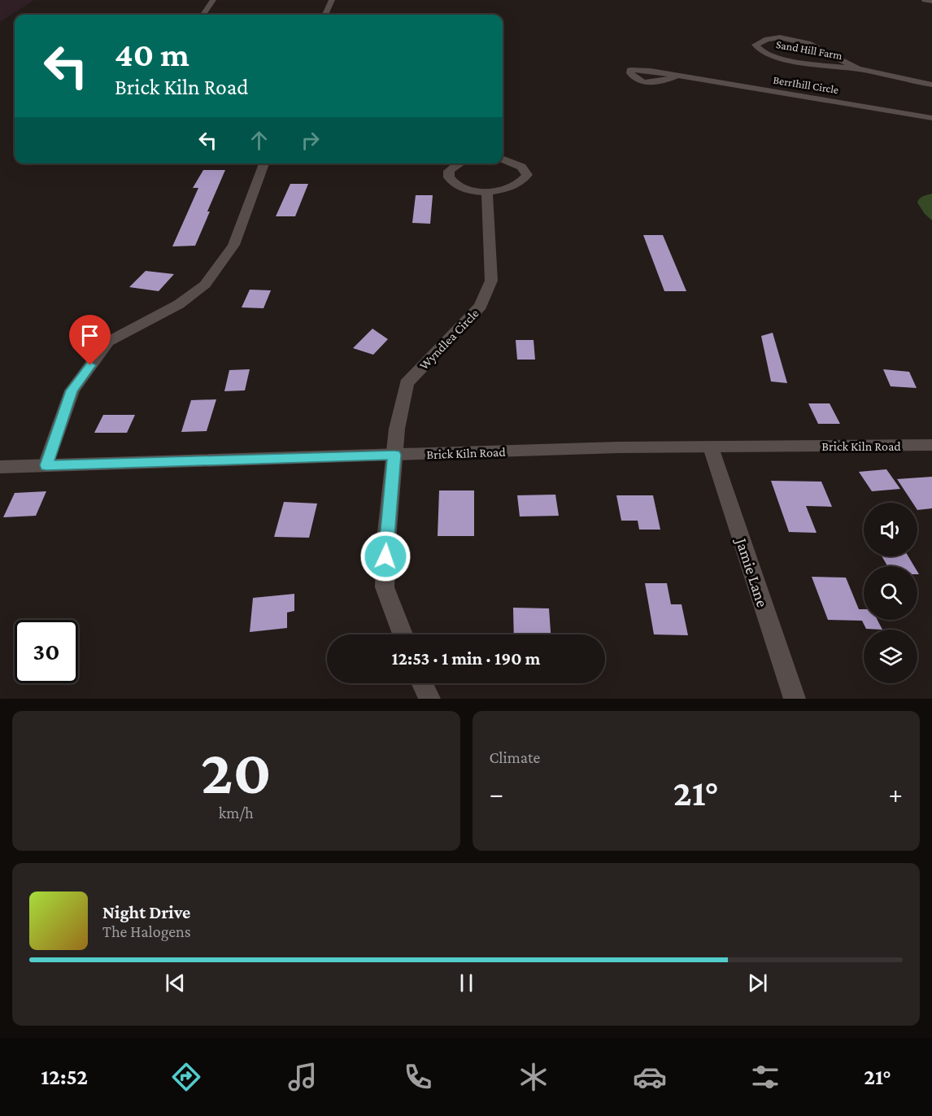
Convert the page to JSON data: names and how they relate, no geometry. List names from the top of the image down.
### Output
{
  "streets": {
    "street": [
      "Sand Hill Farm",
      "BerrIhill Circle",
      "Wyndlea Circle",
      "Brick Kiln Road",
      "Jamie Lane"
    ]
  },
  "crossings": [
    ["Wyndlea Circle", "Brick Kiln Road"],
    ["Brick Kiln Road", "Jamie Lane"]
  ],
  "page": {
    "turn": ["40 m", "Brick Kiln Road"],
    "limit": "30",
    "trip": "12:53 · 1 min · 190 m",
    "tile": [
      ["20", "km/h"],
      "Climate"
    ],
    "heat": ["−", "21°", "+"],
    "song": ["Night Drive", "The Halogens"],
    "tabs": ["12:52", "21°"]
  }
}
